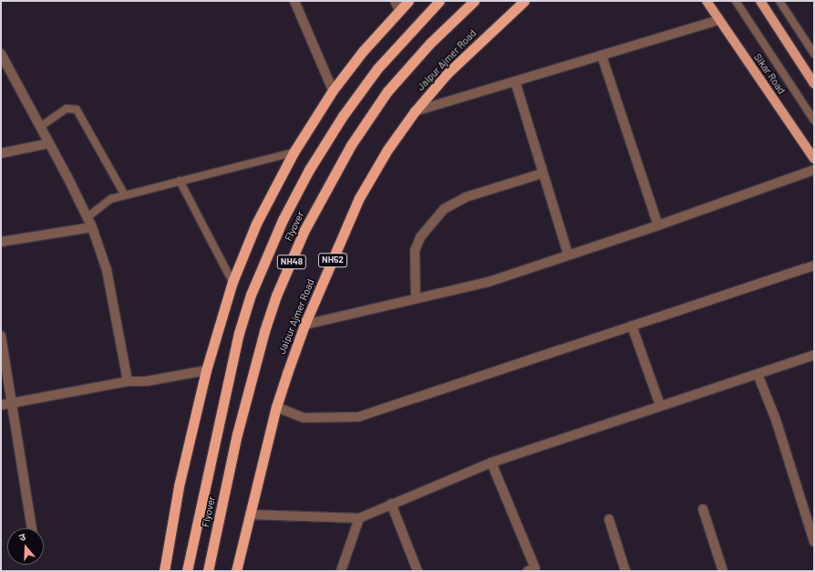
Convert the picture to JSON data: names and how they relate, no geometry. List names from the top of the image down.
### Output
{
  "streets": {
    "highway": [
      "Jaipur Ajmer Road",
      "Flyover",
      "NH52",
      "NH48"
    ],
    "main road": ["Sikar Road"]
  },
  "north": "top"
}
